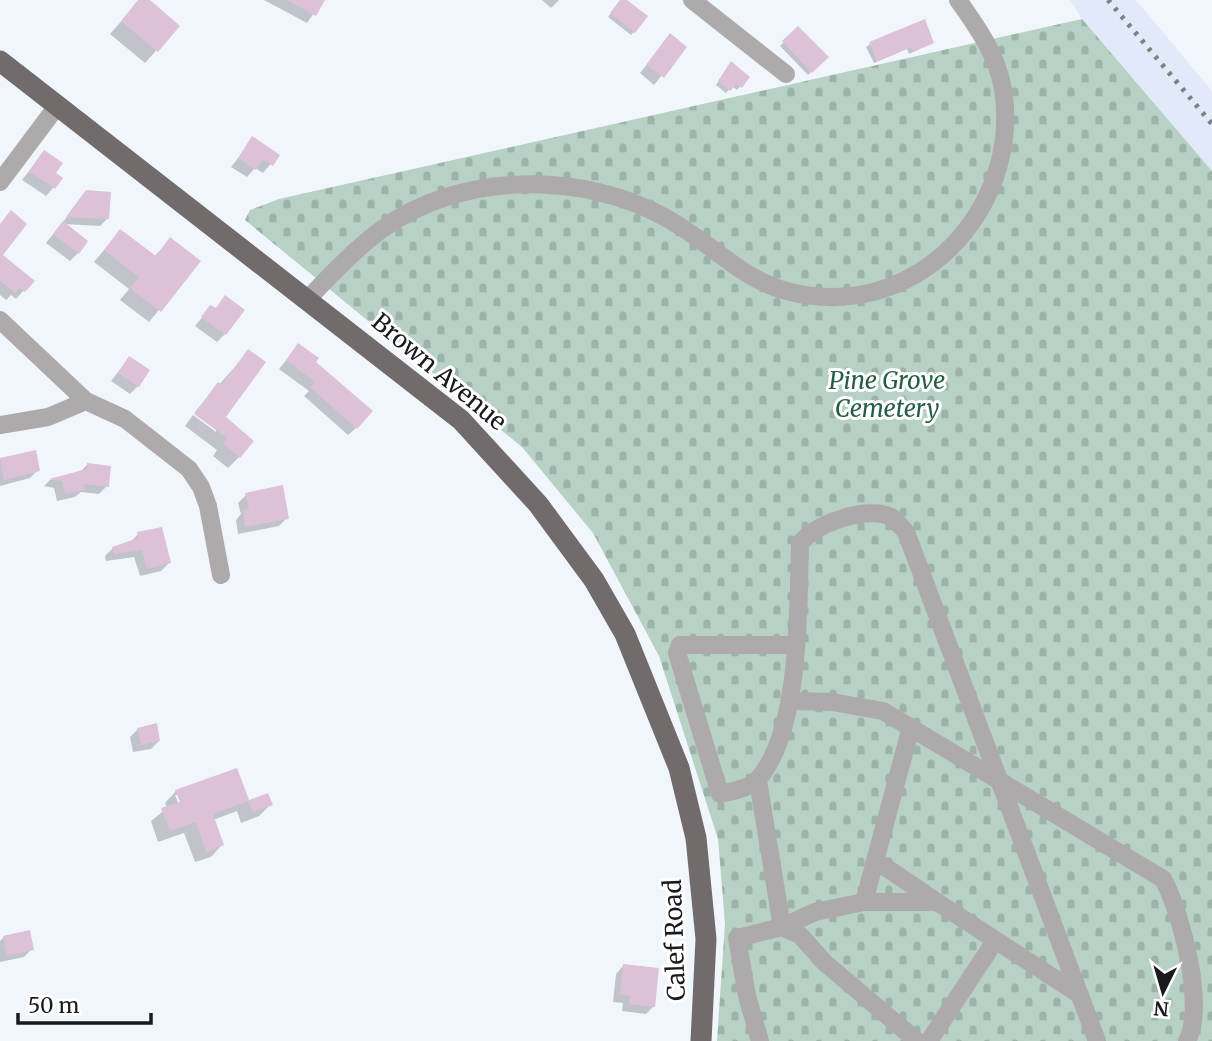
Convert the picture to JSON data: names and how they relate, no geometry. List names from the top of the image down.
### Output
{
  "streets": {
    "main road": ["Brown Avenue", "Calef Road"]
  },
  "crossings": [
    ["Brown Avenue", "Calef Road"]
  ],
  "parks": ["Pine Grove Cemetery"],
  "scale_bar": "50 m",
  "north": "bottom"
}
